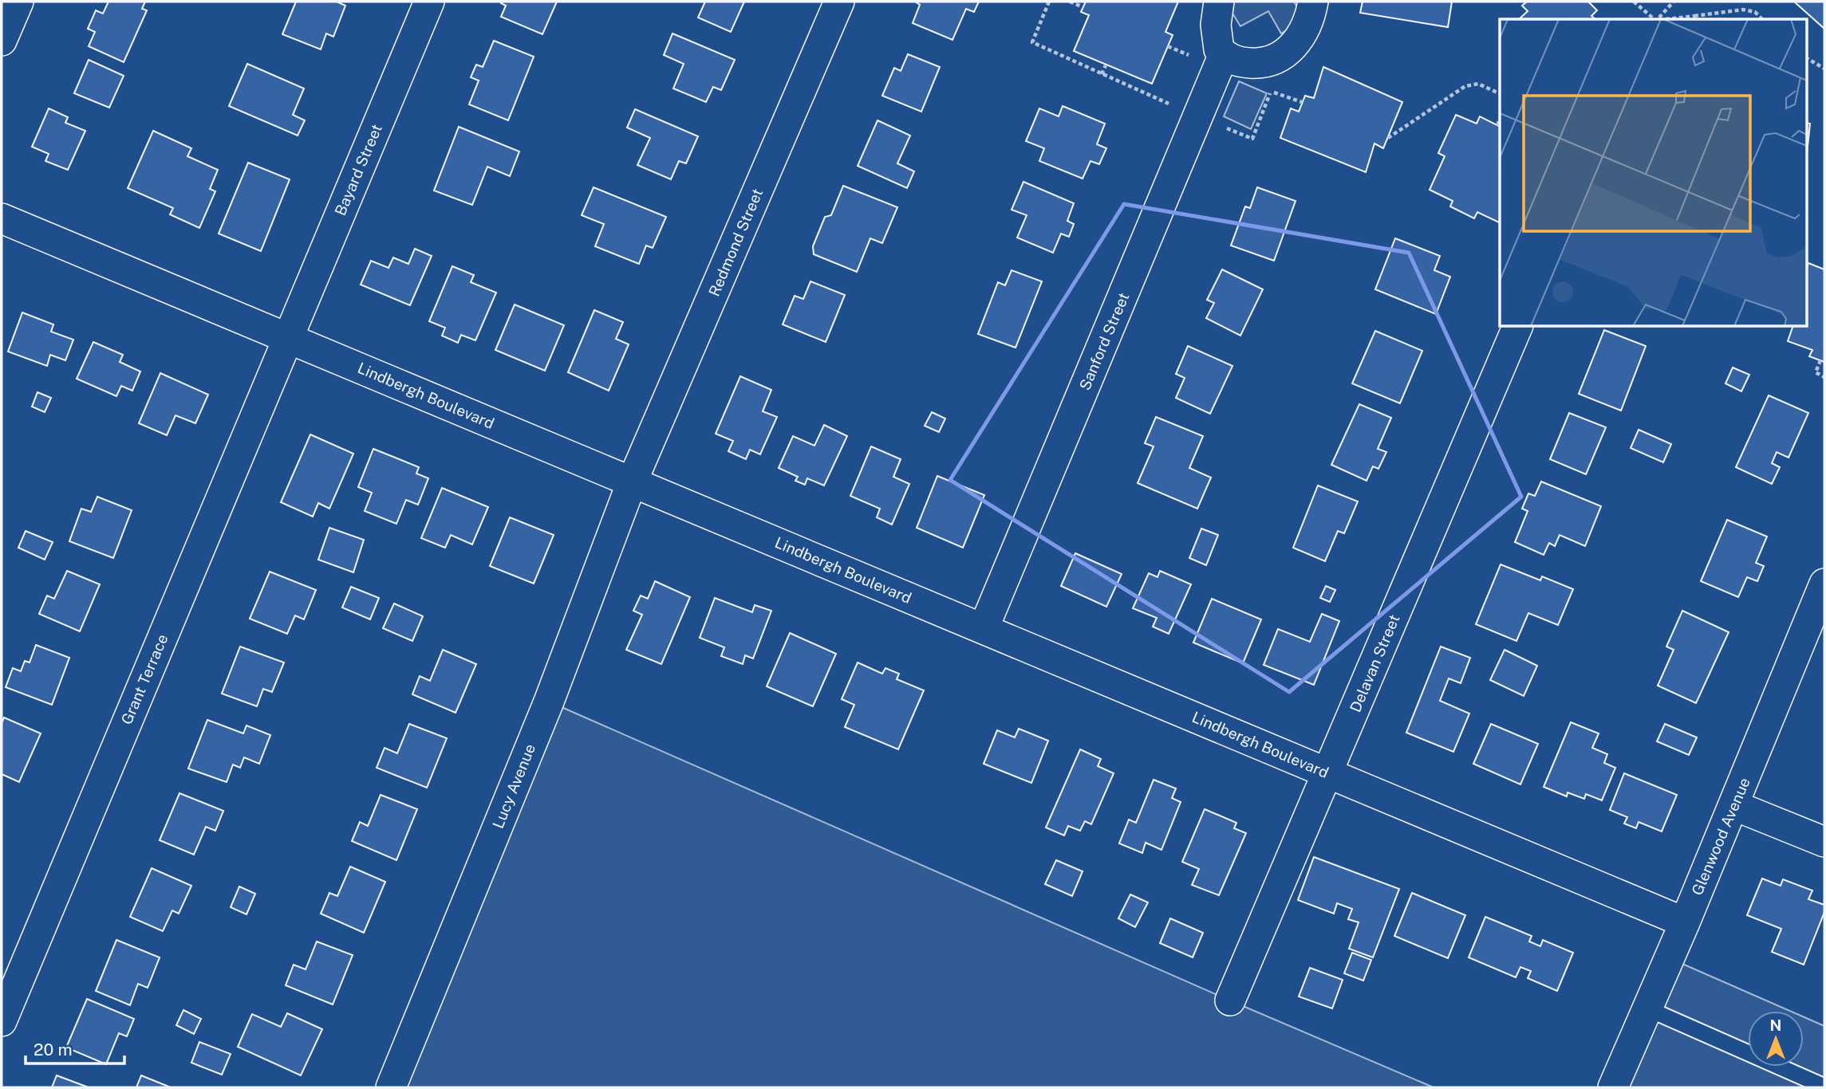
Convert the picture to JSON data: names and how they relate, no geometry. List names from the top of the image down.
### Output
{
  "streets": {
    "street": [
      "Bayard Street",
      "Redmond Street",
      "Sanford Street",
      "Lindbergh Boulevard",
      "Delavan Street",
      "Grant Terrace",
      "Lucy Avenue",
      "Glenwood Avenue"
    ]
  },
  "crossings": [
    ["Bayard Street", "Lindbergh Boulevard"],
    ["Bayard Street", "Grant Terrace"],
    ["Redmond Street", "Lindbergh Boulevard"],
    ["Redmond Street", "Lucy Avenue"],
    ["Sanford Street", "Lindbergh Boulevard"],
    ["Lindbergh Boulevard", "Delavan Street"],
    ["Lindbergh Boulevard", "Grant Terrace"],
    ["Lindbergh Boulevard", "Lucy Avenue"],
    ["Lindbergh Boulevard", "Glenwood Avenue"]
  ],
  "scale_bar": "20 m",
  "north": "top"
}
